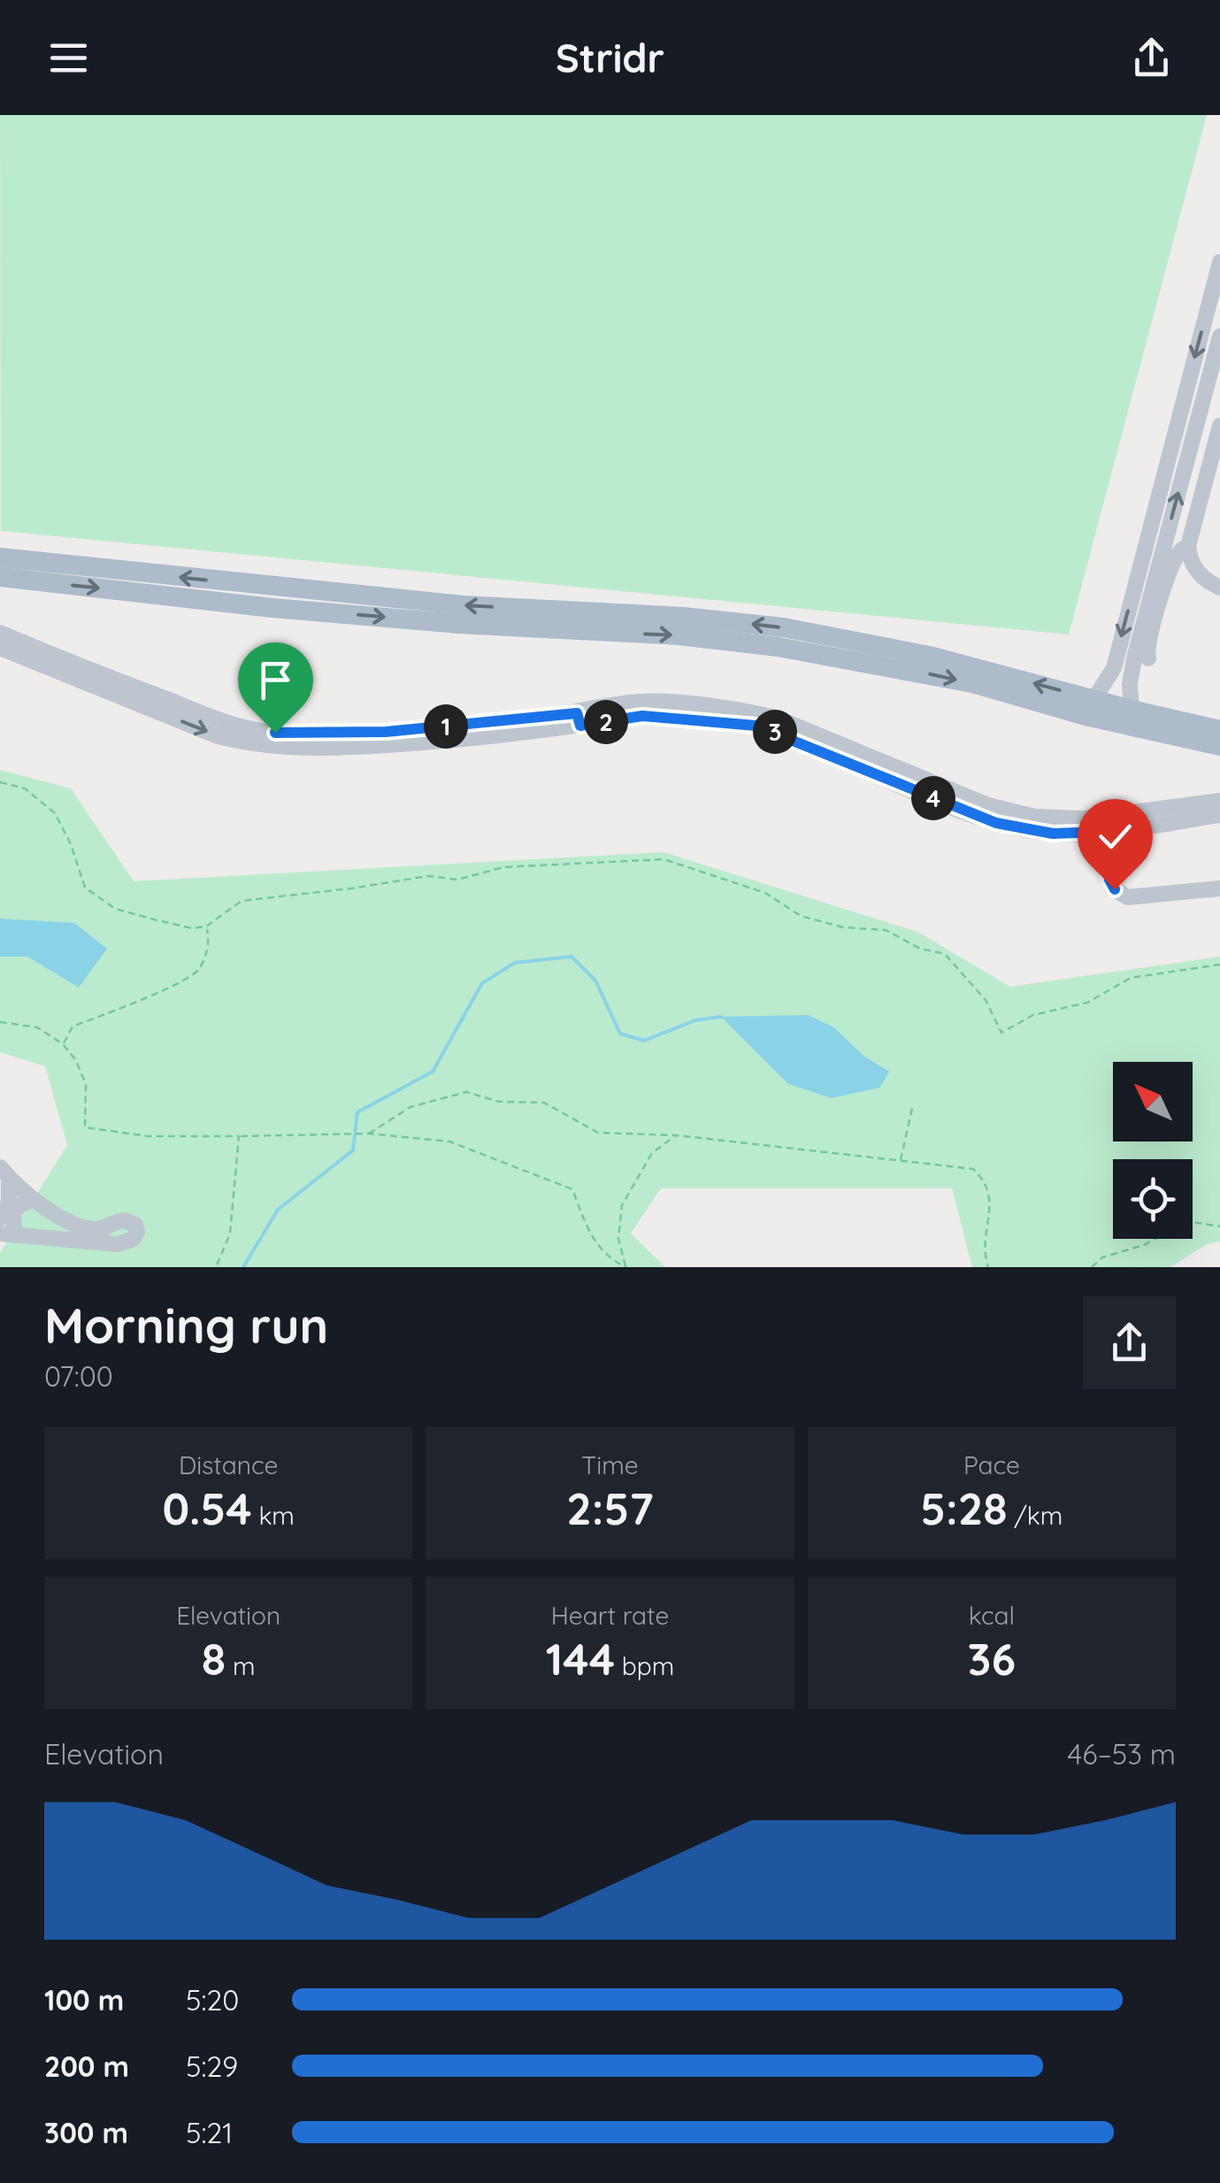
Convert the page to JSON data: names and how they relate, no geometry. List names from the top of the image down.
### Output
{
  "north": "top left",
  "page": {
    "header": "Stridr",
    "pins": [
      "2",
      "1",
      "3",
      "4"
    ],
    "heading": ["Morning run", "07:00"],
    "stats": [
      ["Distance", "0.54 km"],
      ["Time", "2:57"],
      ["Pace", "5:28 /km"],
      ["Elevation", "8 m"],
      ["Heart rate", "144 bpm"],
      ["kcal", "36"]
    ],
    "chart": ["Elevation", "46–53 m"],
    "list": [
      {
        "name": "100 m",
        "note": "5:20"
      },
      {
        "name": "200 m",
        "note": "5:29"
      },
      {
        "name": "300 m",
        "note": "5:21"
      }
    ]
  }
}
